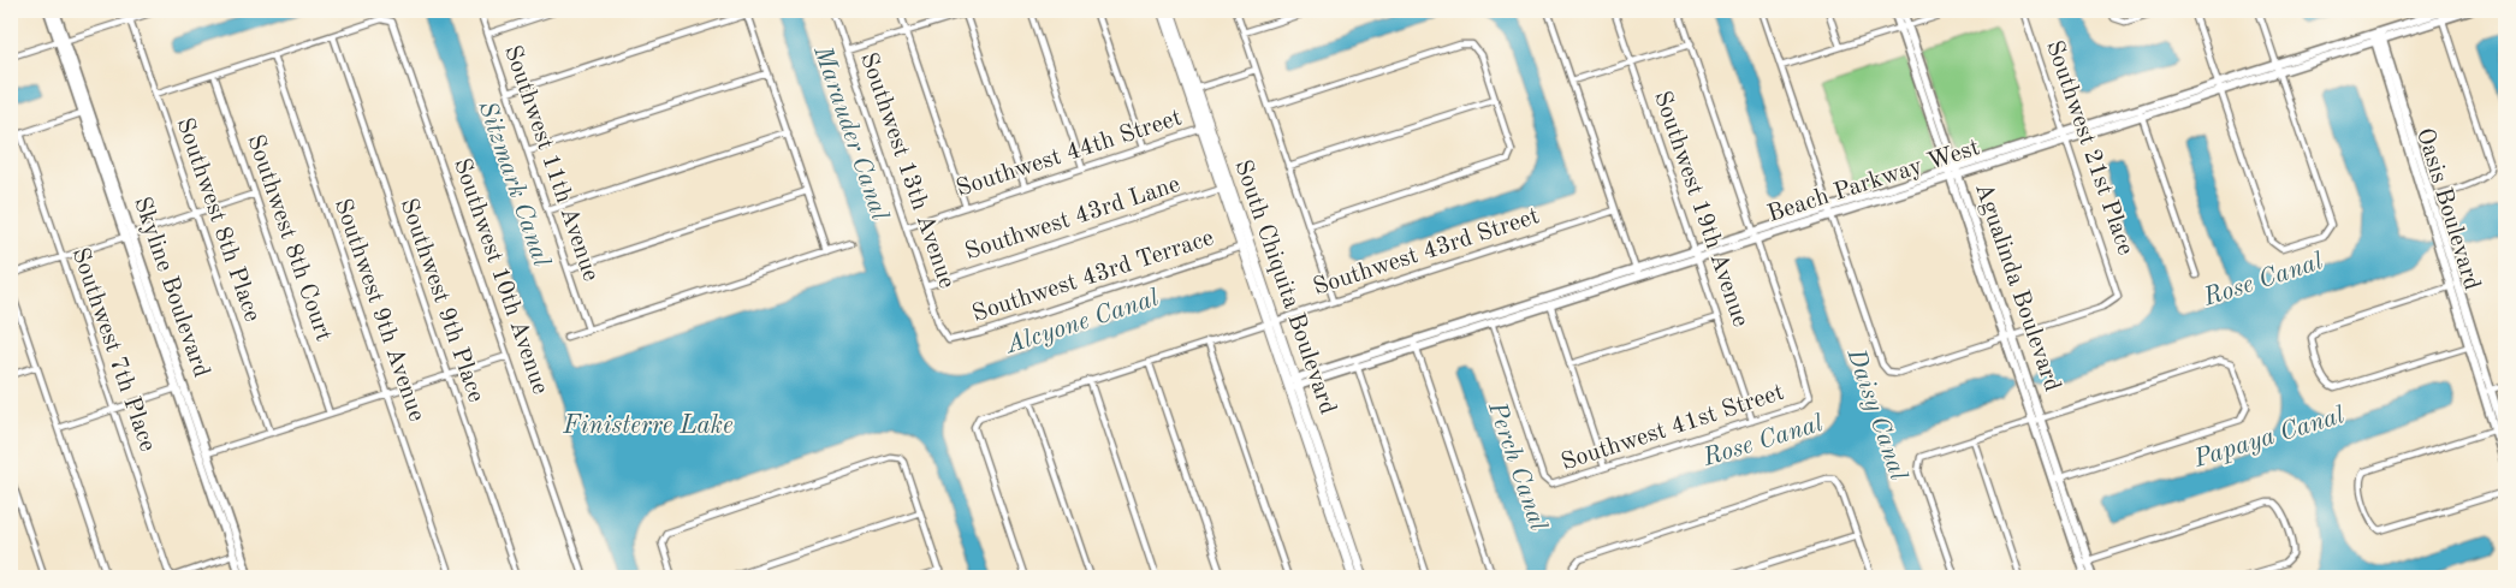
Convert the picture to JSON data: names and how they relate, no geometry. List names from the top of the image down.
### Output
{
  "streets": {
    "main road": ["South Chiquita Boulevard"],
    "street": [
      "Southwest 21st Place",
      "Southwest 44th Street",
      "Southwest 11th Avenue",
      "Southwest 13th Avenue",
      "Beach Parkway West",
      "Southwest 19th Avenue",
      "Oasis Boulevard",
      "Southwest 43rd Lane",
      "Southwest 8th Place",
      "Southwest 8th Court",
      "Southwest 43rd Street",
      "Southwest 10th Avenue",
      "Southwest 43rd Terrace",
      "Skyline Boulevard",
      "Agualinda Boulevard",
      "Southwest 9th Place",
      "Southwest 9th Avenue",
      "Southwest 7th Place",
      "Southwest 41st Street"
    ]
  },
  "crossings": [
    ["Southwest 21st Place", "Beach Parkway West"],
    ["Southwest 21st Place", "Agualinda Boulevard"],
    ["Southwest 44th Street", "Southwest 13th Avenue"],
    ["Southwest 44th Street", "South Chiquita Boulevard"],
    ["Southwest 13th Avenue", "Southwest 43rd Lane"],
    ["Southwest 13th Avenue", "Southwest 43rd Terrace"],
    ["Beach Parkway West", "Southwest 19th Avenue"],
    ["Beach Parkway West", "Oasis Boulevard"],
    ["Beach Parkway West", "South Chiquita Boulevard"],
    ["Beach Parkway West", "Agualinda Boulevard"],
    ["Beach Parkway West", "Southwest 41st Street"],
    ["Southwest 19th Avenue", "Southwest 41st Street"],
    ["Southwest 43rd Lane", "South Chiquita Boulevard"],
    ["Southwest 43rd Street", "South Chiquita Boulevard"],
    ["Southwest 10th Avenue", "Southwest 9th Place"],
    ["Southwest 43rd Terrace", "South Chiquita Boulevard"]
  ],
  "water": [
    "Marauder Canal",
    "Sitzmark Canal",
    "Rose Canal",
    "Alcyone Canal",
    "Daisy Canal",
    "Finisterre Lake",
    "Papaya Canal",
    "Perch Canal"
  ]
}
